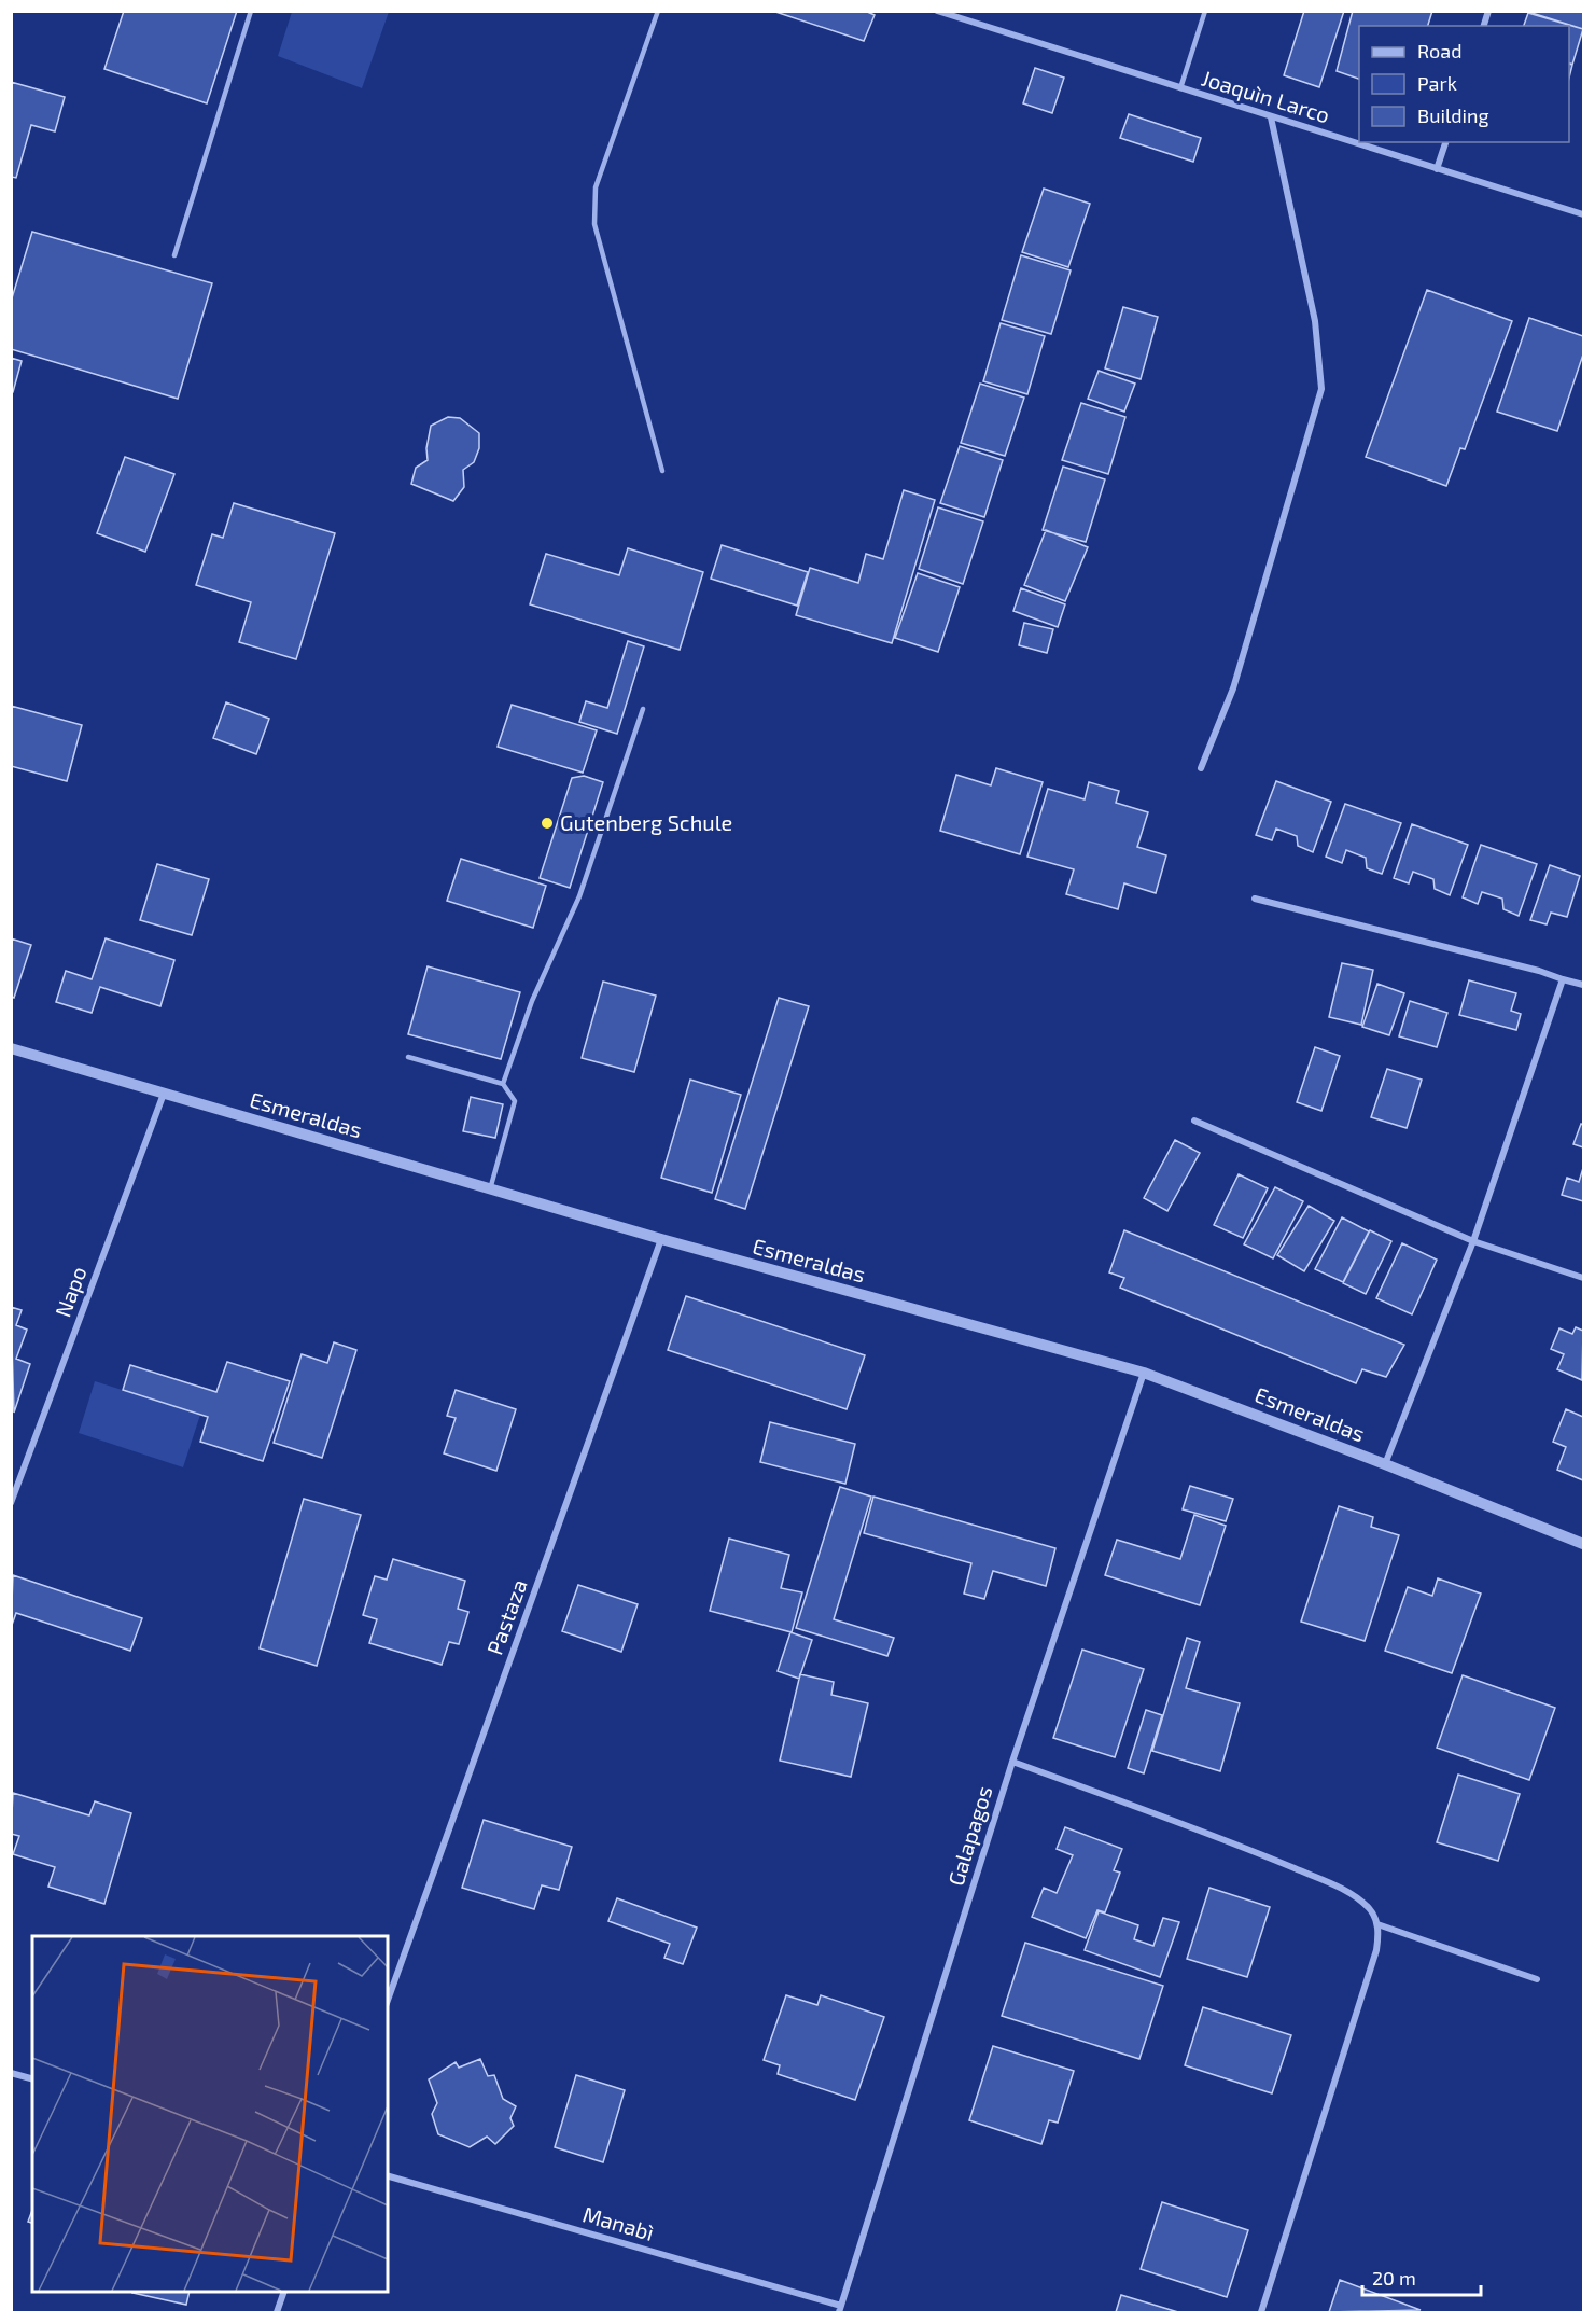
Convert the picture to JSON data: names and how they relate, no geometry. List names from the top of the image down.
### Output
{
  "streets": {
    "street": [
      "Joaquìn Larco",
      "Esmeraldas",
      "Napo",
      "Pastaza",
      "Galapagos",
      "Manabì"
    ]
  },
  "crossings": [
    ["Esmeraldas", "Napo"],
    ["Esmeraldas", "Pastaza"],
    ["Esmeraldas", "Galapagos"],
    ["Galapagos", "Manabì"]
  ],
  "places": ["Gutenberg Schule"],
  "legend": ["Road", "Park", "Building"],
  "scale_bar": "20 m"
}
